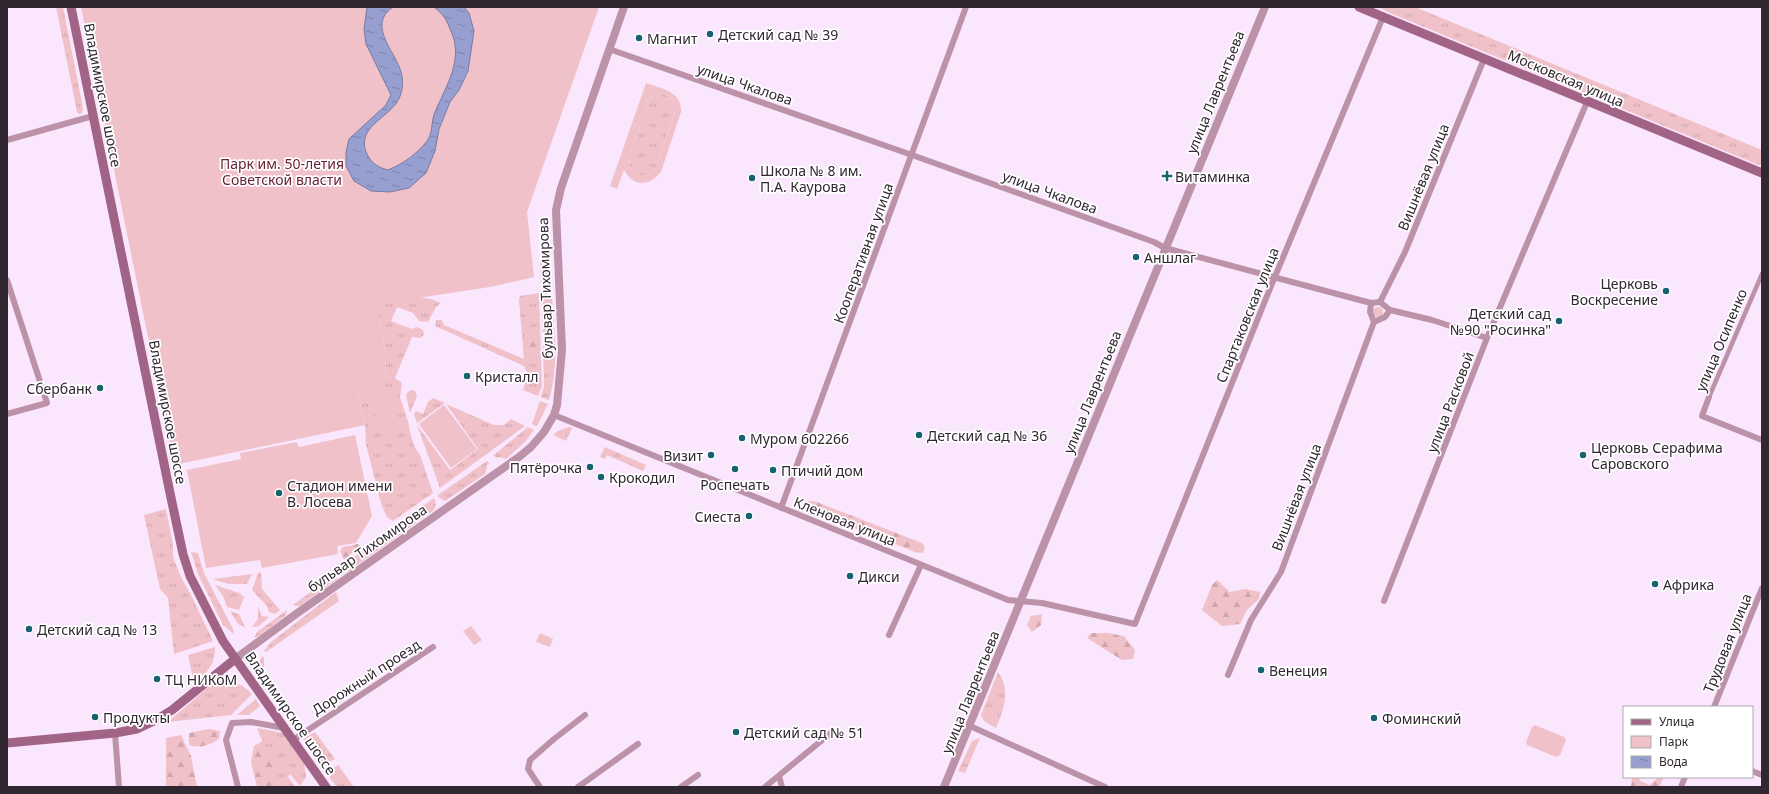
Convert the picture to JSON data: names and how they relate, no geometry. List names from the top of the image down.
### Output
{
  "streets": {
    "main road": ["Московская улица", "Владимирское шоссе"],
    "street": [
      "улица Чкалова",
      "улица Лаврентьева",
      "Вишнёвая улица",
      "Кооперативная улица",
      "бульвар Тихомирова",
      "Спартаковская улица",
      "улица Осипенко",
      "улица Расковой",
      "Кленовая улица",
      "Трудовая улица",
      "Дорожный проезд"
    ]
  },
  "crossings": [
    ["Московская улица", "Вишнёвая улица"],
    ["Московская улица", "Спартаковская улица"],
    ["Московская улица", "улица Расковой"],
    ["улица Чкалова", "улица Лаврентьева"],
    ["улица Чкалова", "Вишнёвая улица"],
    ["улица Чкалова", "Кооперативная улица"],
    ["улица Чкалова", "бульвар Тихомирова"],
    ["улица Чкалова", "Спартаковская улица"],
    ["улица Лаврентьева", "Кленовая улица"],
    ["Владимирское шоссе", "бульвар Тихомирова"],
    ["Владимирское шоссе", "Дорожный проезд"],
    ["Кооперативная улица", "Кленовая улица"],
    ["бульвар Тихомирова", "Кленовая улица"],
    ["Спартаковская улица", "Кленовая улица"]
  ],
  "parks": ["Парк им. 50-летия Советской власти"],
  "places": {
    "other": [
      "Детский сад № 39",
      "Магнит",
      "Школа № 8 им. П.А. Каурова",
      "Аншлаг",
      "Церковь Воскресение",
      "Детский сад №90 \"Росинка\"",
      "Кристалл",
      "Сбербанк",
      "Детский сад № 36",
      "Муром 602266",
      "Визит",
      "Церковь Серафима Саровского",
      "Пятёрочка",
      "Роспечать",
      "Птичий дом",
      "Крокодил",
      "Стадион имени В. Лосева",
      "Сиеста",
      "Дикси",
      "Африка",
      "Детский сад № 13",
      "Венеция",
      "ТЦ НИКоМ",
      "Продукты",
      "Фоминский",
      "Детский сад № 51"
    ],
    "health": ["Витаминка"]
  },
  "legend": ["Улица", "Парк", "Вода"]
}
